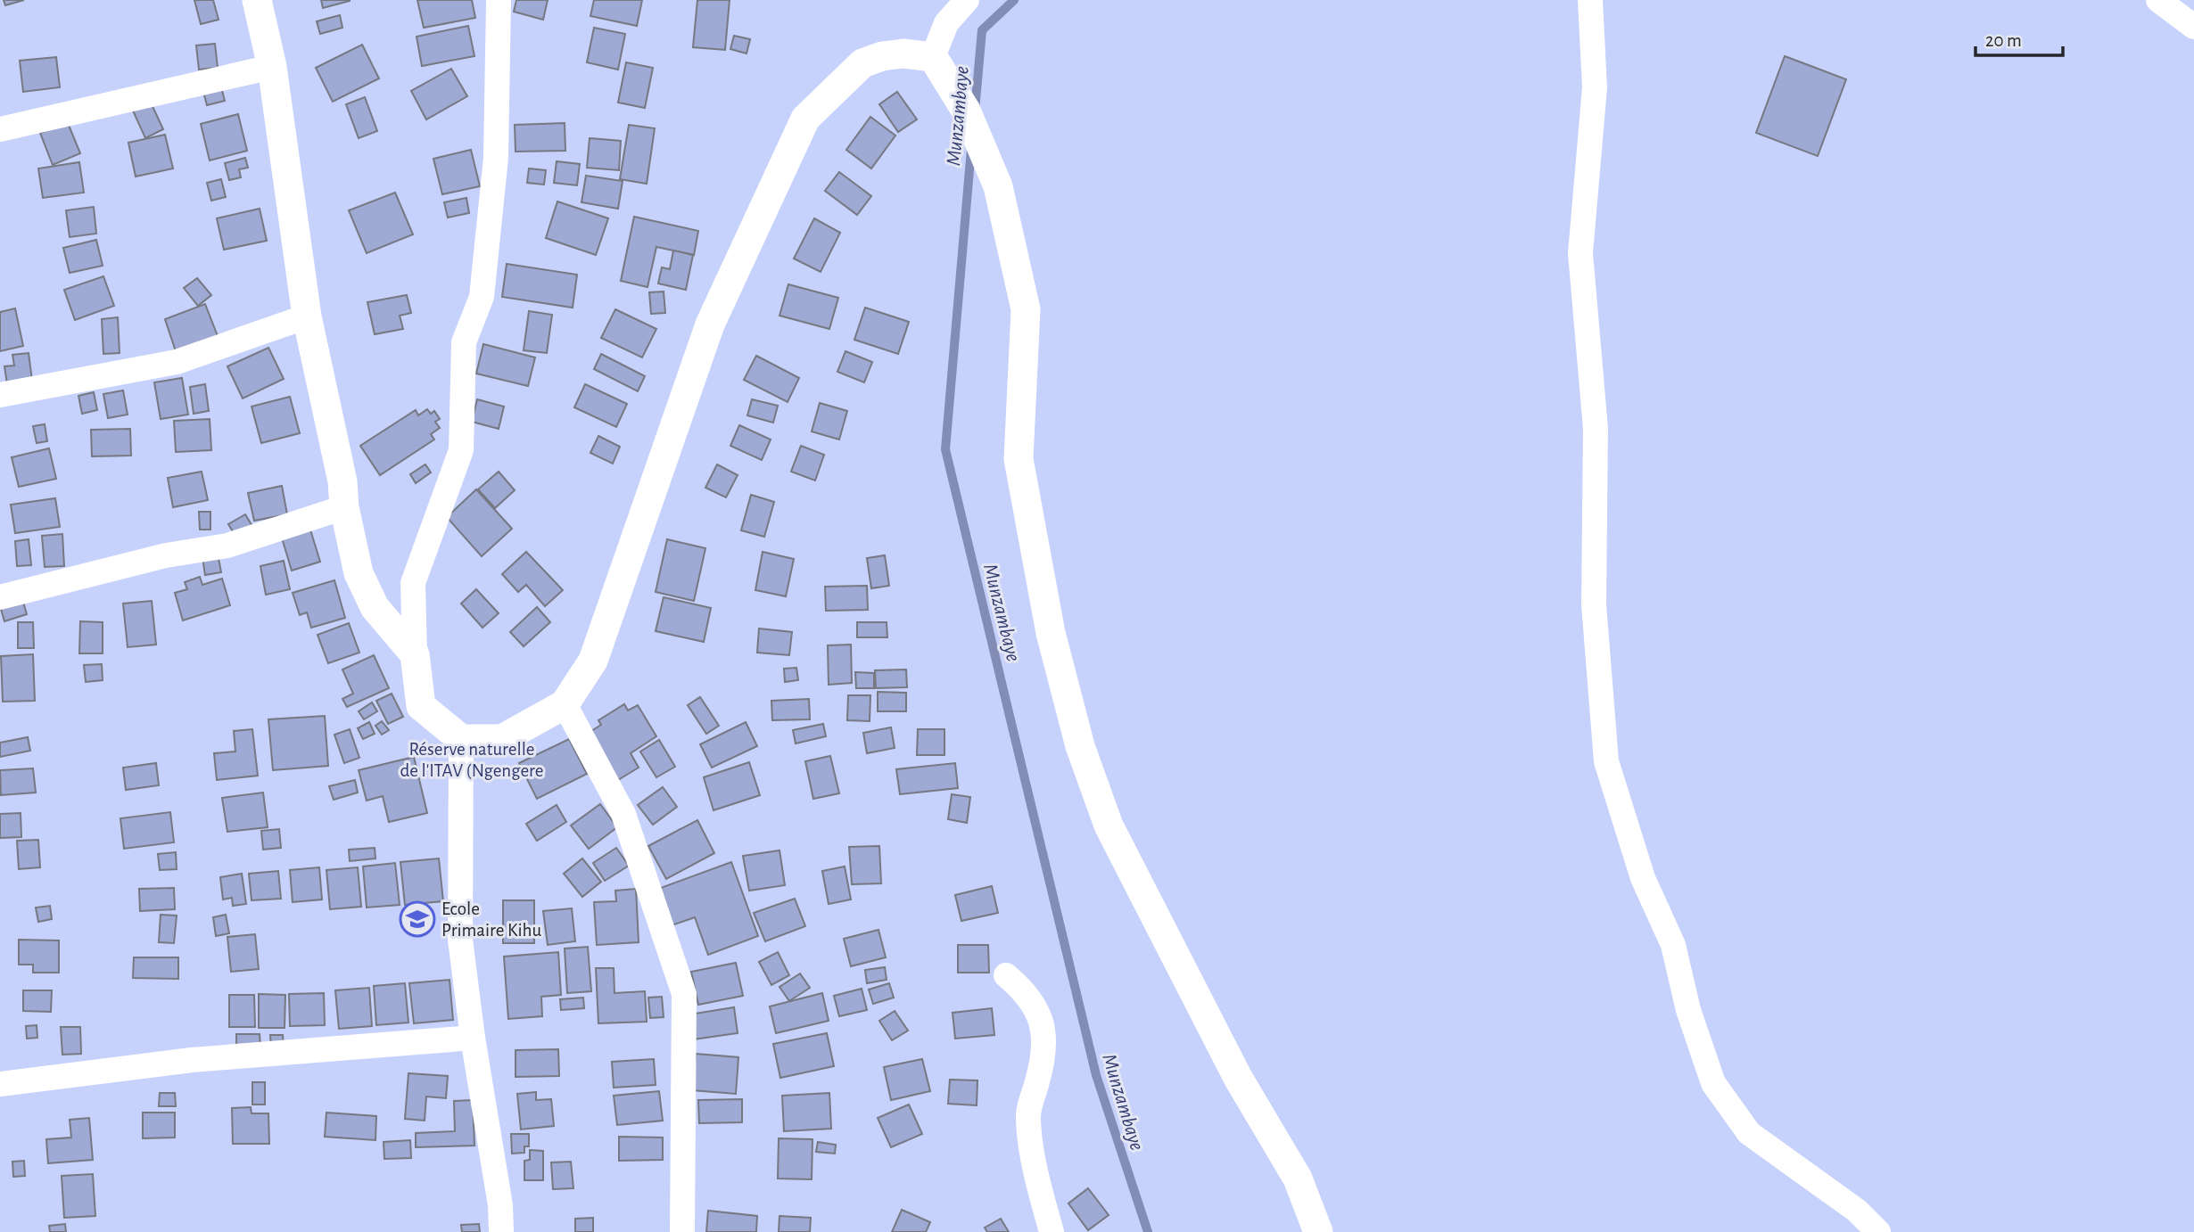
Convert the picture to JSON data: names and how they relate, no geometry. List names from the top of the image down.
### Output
{
  "water": ["Munzambaye"],
  "parks": ["Réserve naturelle de l'ITAV (Ngengere"],
  "places": {
    "school or university": ["Ecole Primaire Kihu"]
  },
  "scale_bar": "20 m"
}
